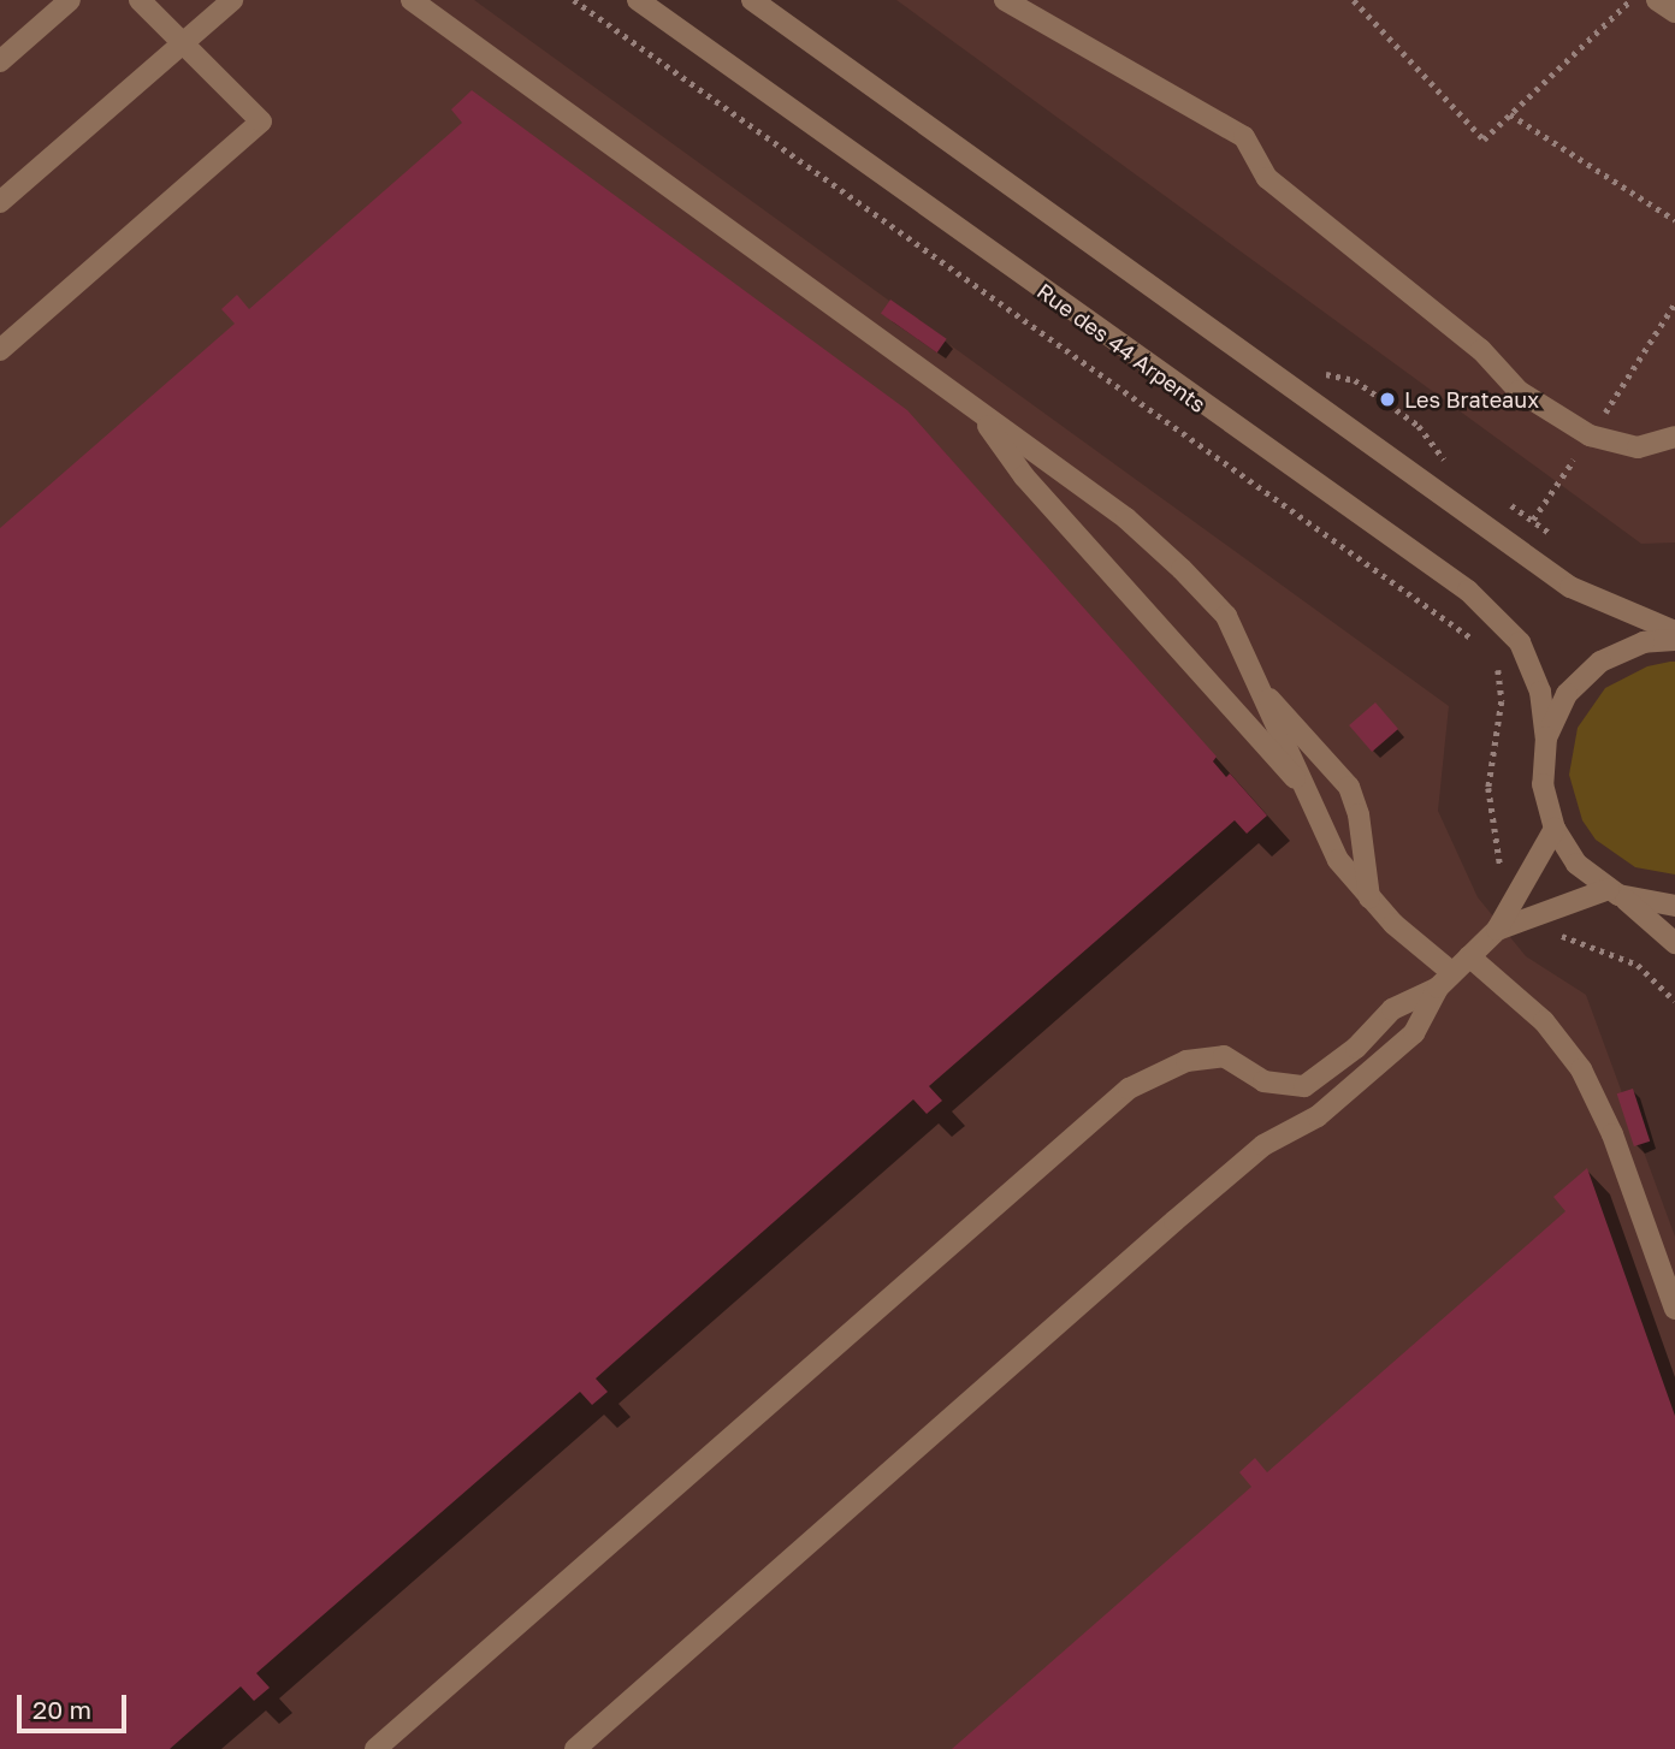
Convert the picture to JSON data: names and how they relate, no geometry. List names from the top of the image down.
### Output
{
  "streets": {
    "street": ["Rue des 44 Arpents"]
  },
  "places": ["Les Brateaux"],
  "scale_bar": "20 m"
}
